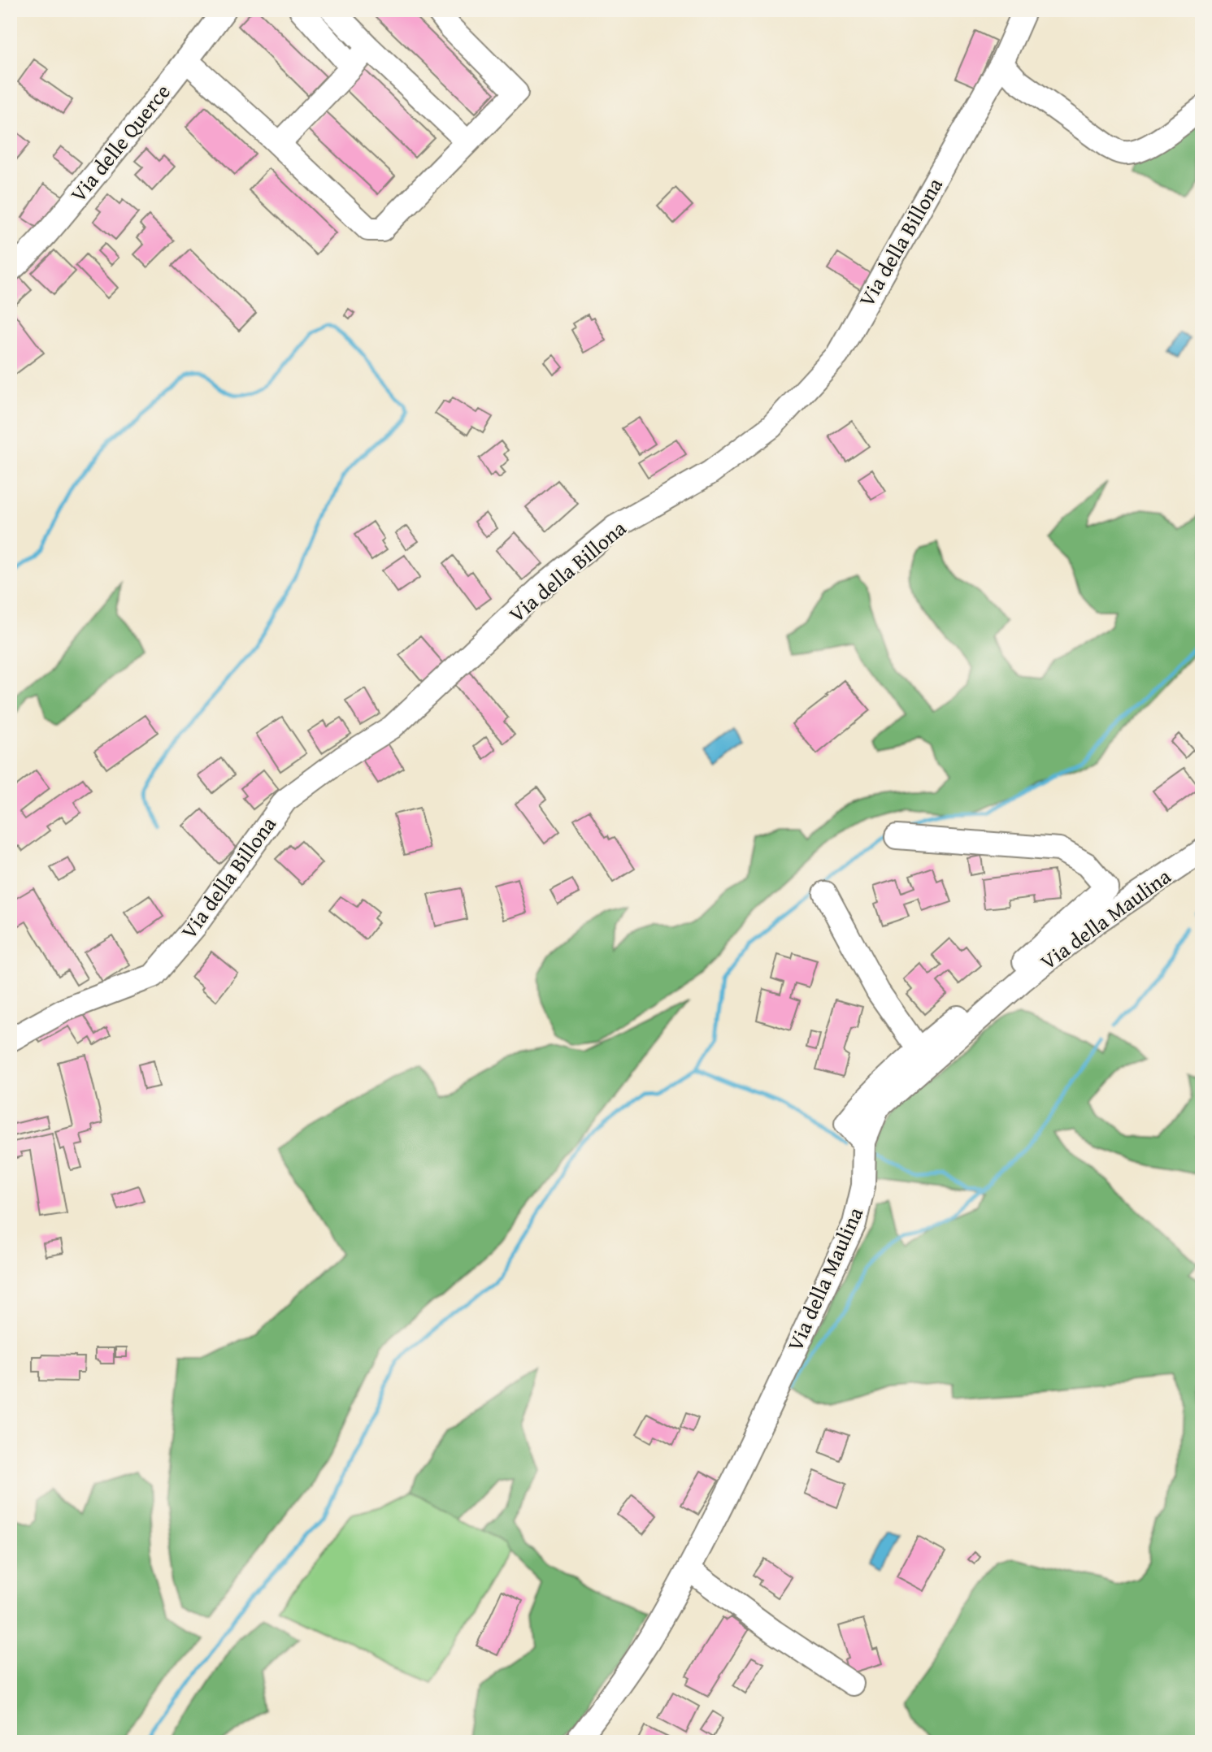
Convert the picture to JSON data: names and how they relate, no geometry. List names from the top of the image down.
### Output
{
  "streets": {
    "street": ["Via delle Querce", "Via della Billona", "Via della Maulina"]
  }
}
